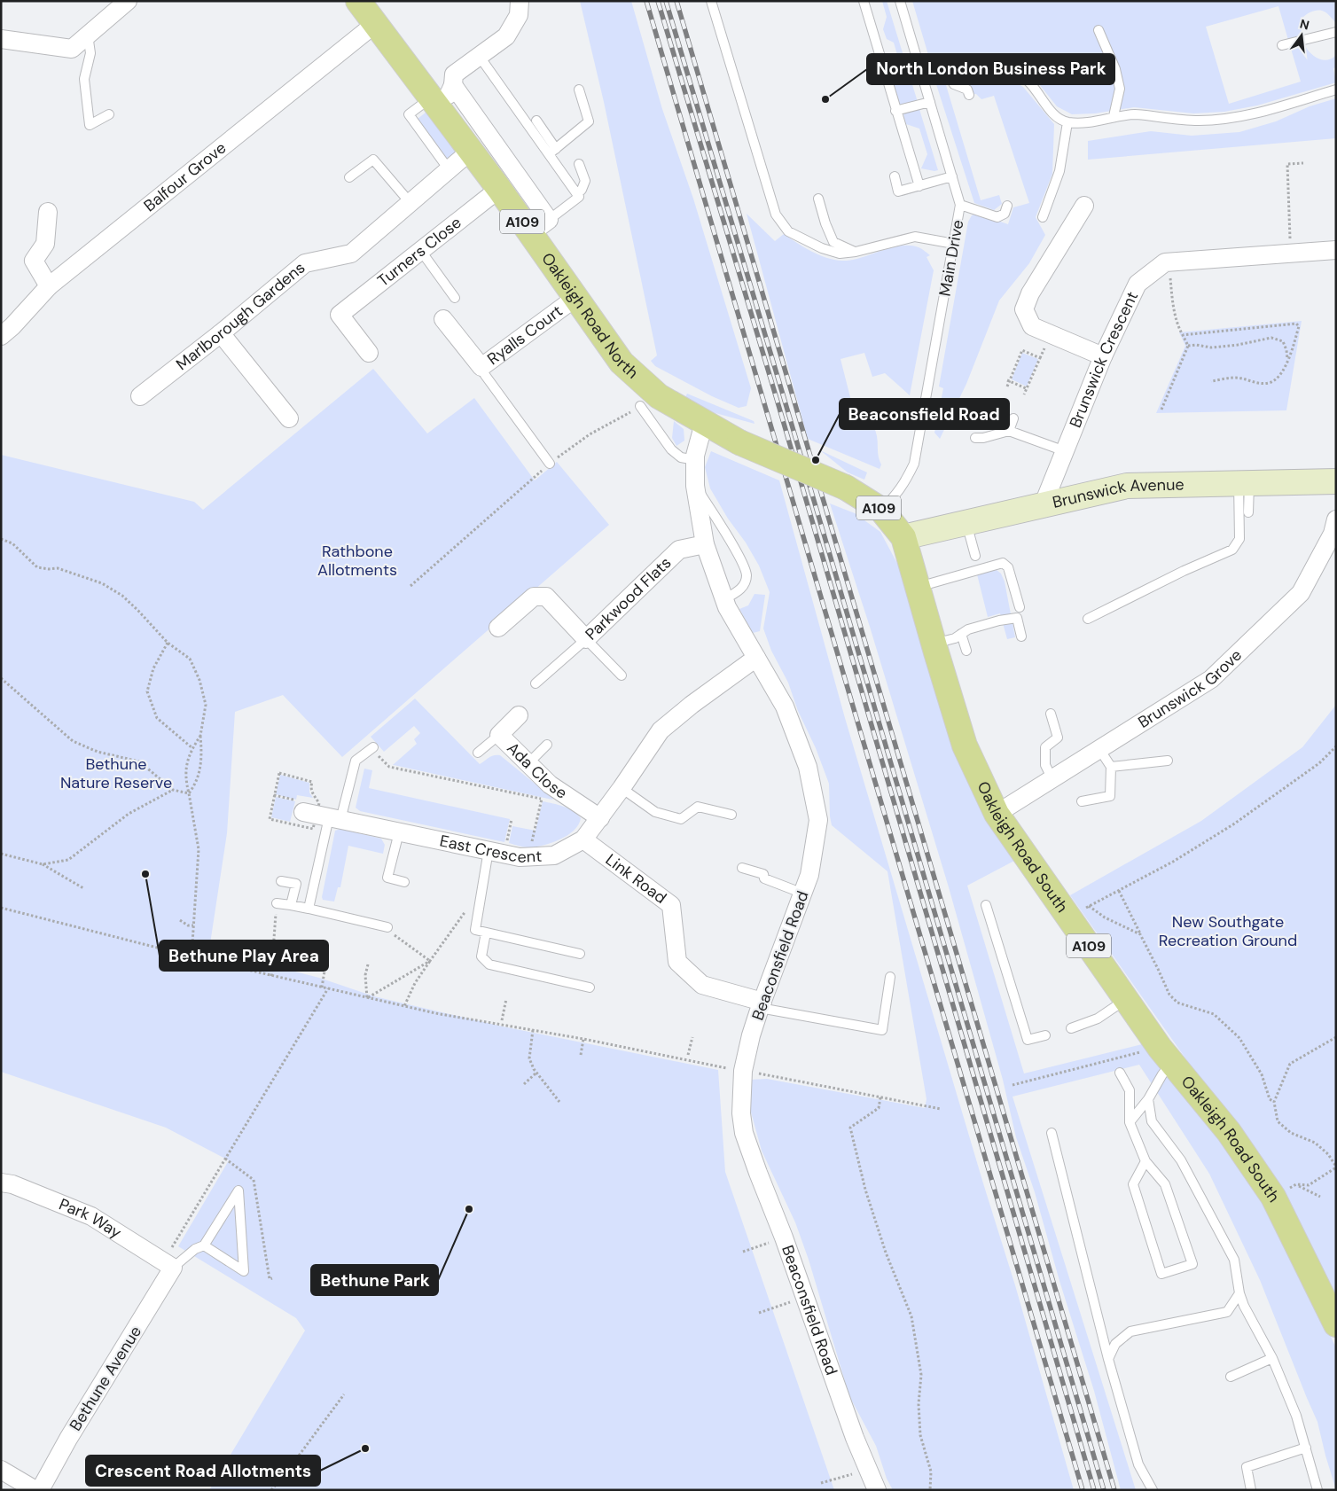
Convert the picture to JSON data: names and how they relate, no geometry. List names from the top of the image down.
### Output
{
  "streets": {
    "main road": ["A109", "Oakleigh Road North", "Oakleigh Road South"],
    "street": [
      "Balfour Grove",
      "Turners Close",
      "Marlborough Gardens",
      "Ryalls Court",
      "Brunswick Crescent",
      "Brunswick Avenue",
      "Parkwood Flats",
      "Brunswick Grove",
      "Ada Close",
      "East Crescent",
      "Link Road",
      "Beaconsfield Road",
      "Park Way",
      "Bethune Avenue"
    ],
    "lane": ["Main Drive"]
  },
  "crossings": [
    ["Balfour Grove", "Oakleigh Road North"],
    ["Turners Close", "Oakleigh Road North"],
    ["Main Drive", "Oakleigh Road North"],
    ["Oakleigh Road North", "Marlborough Gardens"],
    ["Oakleigh Road North", "Ryalls Court"],
    ["Oakleigh Road North", "Brunswick Avenue"],
    ["Oakleigh Road North", "Oakleigh Road South"],
    ["Oakleigh Road North", "Beaconsfield Road"],
    ["Brunswick Crescent", "Brunswick Avenue"],
    ["Brunswick Avenue", "Oakleigh Road South"],
    ["Parkwood Flats", "Beaconsfield Road"],
    ["Brunswick Grove", "Oakleigh Road South"],
    ["Ada Close", "East Crescent"],
    ["East Crescent", "Link Road"],
    ["East Crescent", "Beaconsfield Road"],
    ["Link Road", "Beaconsfield Road"],
    ["Park Way", "Bethune Avenue"]
  ],
  "parks": ["Rathbone Allotments", "Bethune Nature Reserve", "New Southgate Recreation Ground"],
  "places": [
    "North London Business Park",
    "Beaconsfield Road",
    "Bethune Play Area",
    "Bethune Park",
    "Crescent Road Allotments"
  ],
  "north": "top"
}
